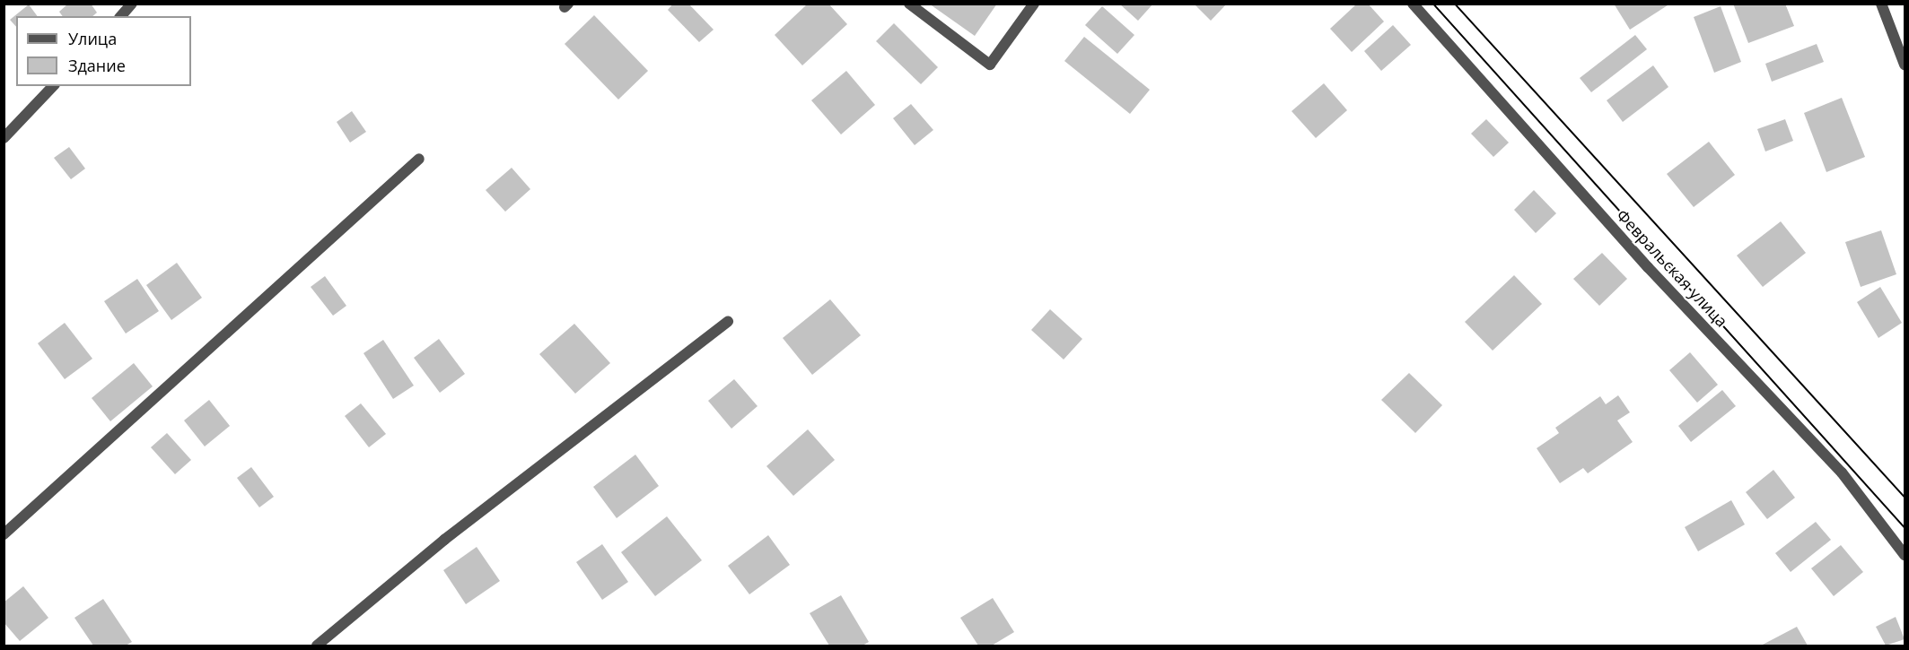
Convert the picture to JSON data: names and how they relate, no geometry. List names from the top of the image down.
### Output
{
  "streets": {
    "street": ["Февральская улица"]
  },
  "legend": ["Улица", "Здание"]
}
